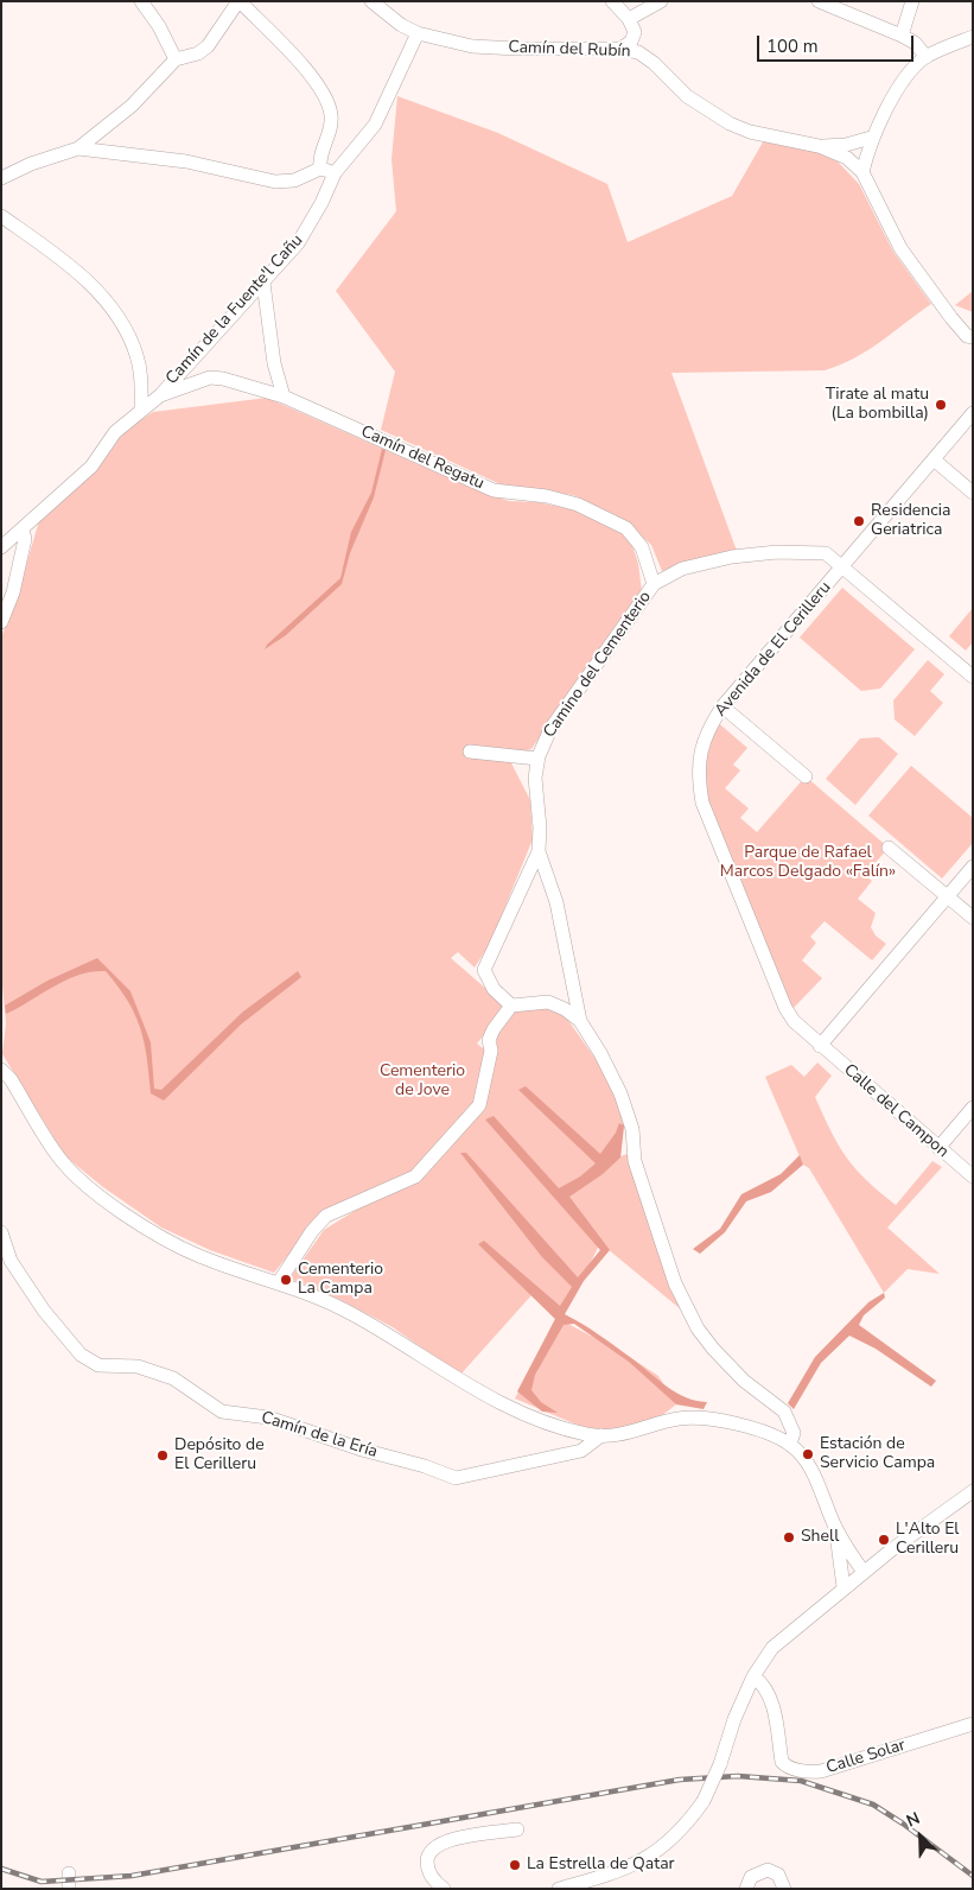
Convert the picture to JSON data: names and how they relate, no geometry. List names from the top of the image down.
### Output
{
  "streets": {
    "street": [
      "Camín del Rubín",
      "Camín de la Fuente'l Cañu",
      "Camín del Regatu",
      "Avenida de El Cerilleru",
      "Camino del Cementerio",
      "Calle del Campon",
      "Camín de la Ería",
      "Calle Solar"
    ]
  },
  "crossings": [
    ["Camín del Rubín", "Camín de la Fuente'l Cañu"],
    ["Camín de la Fuente'l Cañu", "Camín del Regatu"],
    ["Camín del Regatu", "Camino del Cementerio"],
    ["Avenida de El Cerilleru", "Camino del Cementerio"],
    ["Avenida de El Cerilleru", "Calle del Campon"]
  ],
  "parks": ["Parque de Rafael Marcos Delgado «Falín»", "Cementerio de Jove"],
  "places": [
    "Tirate al matu (La bombilla)",
    "Residencia Geriatrica",
    "Cementerio La Campa",
    "Estación de Servicio Campa",
    "Depósito de El Cerilleru",
    "Shell",
    "L'Alto El Cerilleru",
    "La Estrella de Qatar"
  ],
  "scale_bar": "100 m",
  "north": "top left"
}
